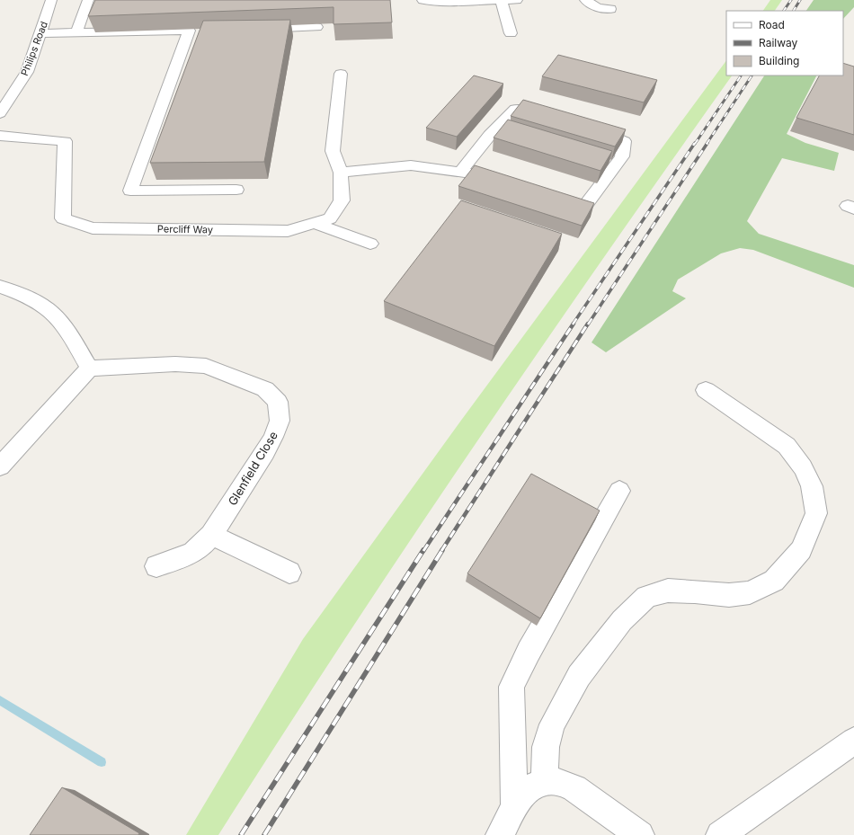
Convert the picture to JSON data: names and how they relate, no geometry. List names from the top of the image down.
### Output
{
  "streets": {
    "street": ["Philips Road", "Percliff Way", "Glenfield Close"]
  },
  "legend": ["Road", "Railway", "Building"]
}
